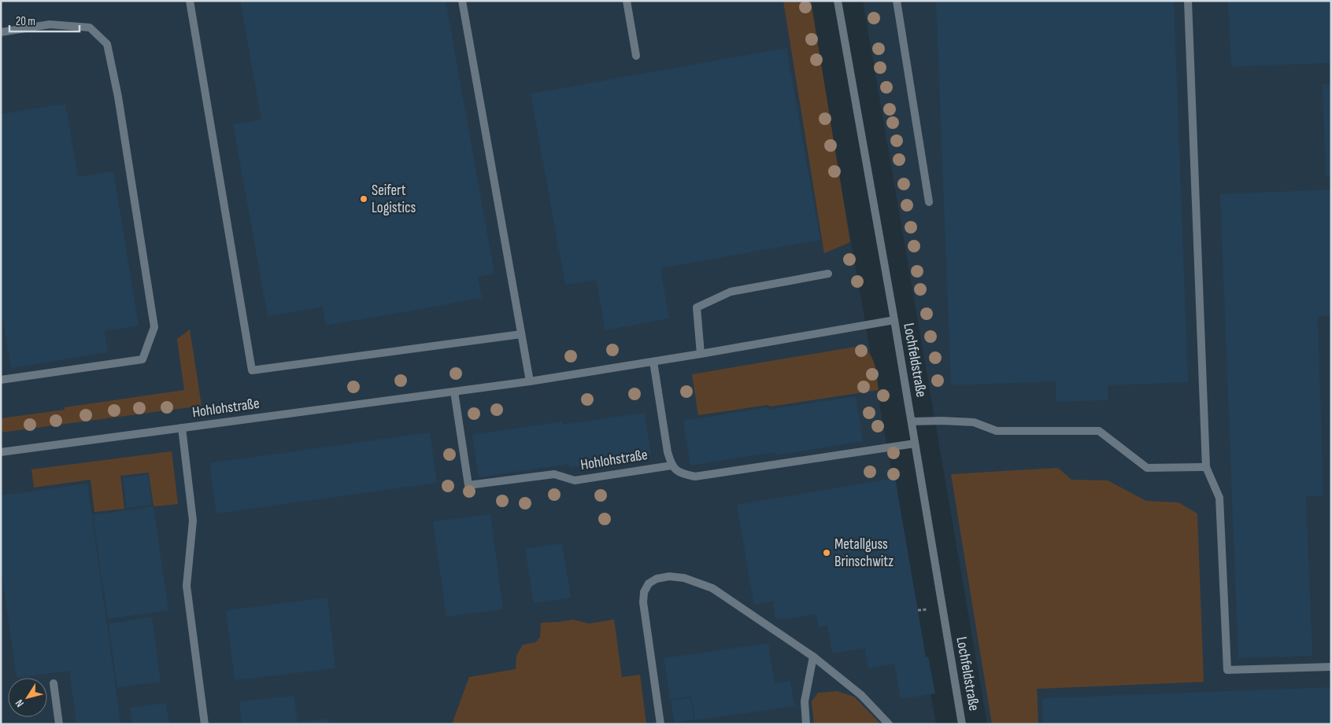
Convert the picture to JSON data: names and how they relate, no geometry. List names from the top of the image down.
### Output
{
  "streets": {
    "street": ["Lochfeldstraße", "Hohlohstraße"]
  },
  "crossings": [
    ["Lochfeldstraße", "Hohlohstraße"]
  ],
  "places": ["Seifert Logistics", "Metallguss Brinschwitz"],
  "scale_bar": "20 m",
  "north": "bottom left"
}
